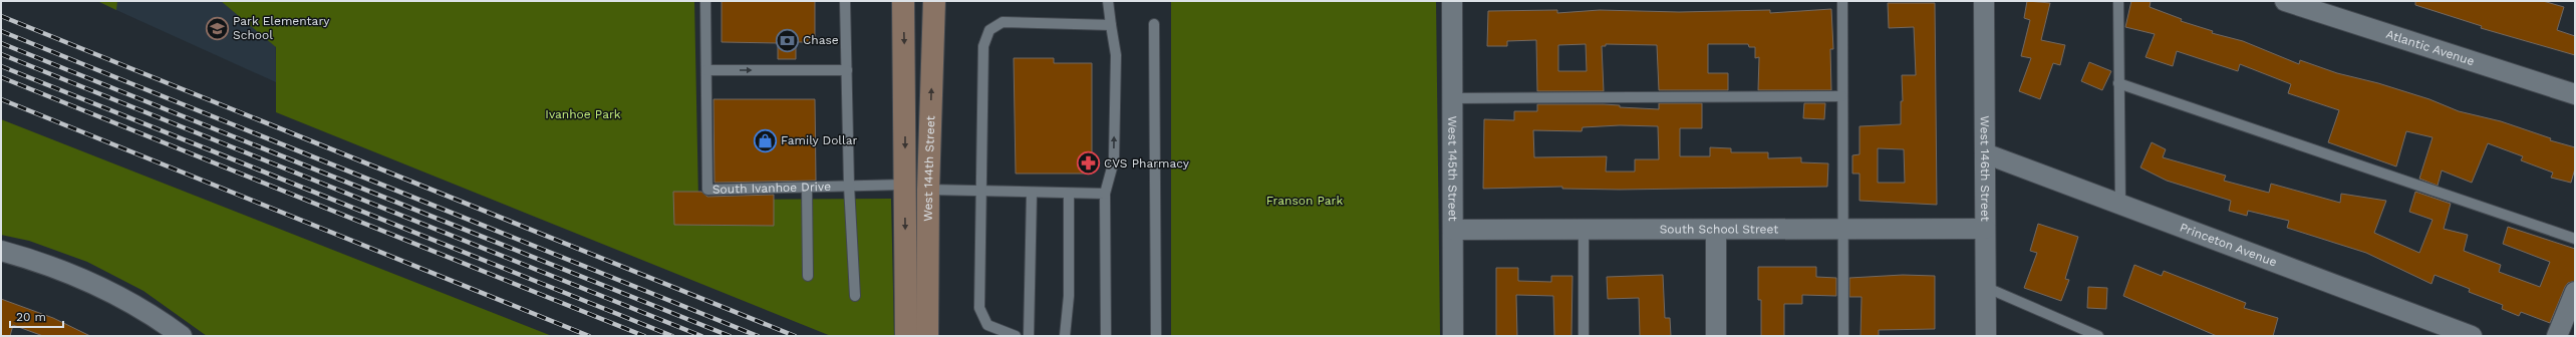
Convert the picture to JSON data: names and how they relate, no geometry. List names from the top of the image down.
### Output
{
  "streets": {
    "street": [
      "Atlantic Avenue",
      "West 144th Street",
      "West 145th Street",
      "West 146th Street",
      "South Ivanhoe Drive",
      "South School Street",
      "Princeton Avenue"
    ]
  },
  "crossings": [
    ["West 144th Street", "South Ivanhoe Drive"],
    ["West 145th Street", "South School Street"],
    ["West 146th Street", "South School Street"],
    ["West 146th Street", "Princeton Avenue"]
  ],
  "parks": ["Ivanhoe Park", "Franson Park"],
  "places": {
    "school or university": ["Park Elementary School"],
    "bank": ["Chase"],
    "shop": ["Family Dollar"],
    "pharmacy": ["CVS Pharmacy"]
  },
  "scale_bar": "20 m"
}
